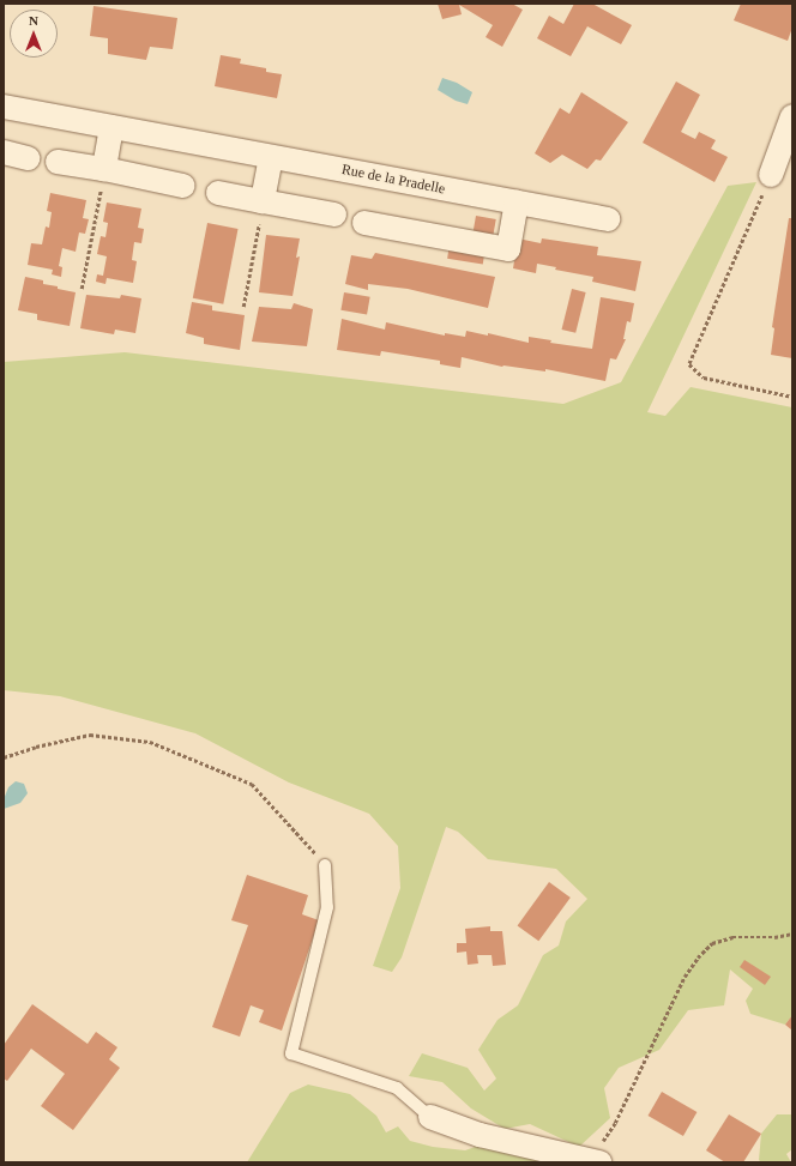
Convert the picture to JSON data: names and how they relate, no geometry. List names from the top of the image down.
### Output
{
  "streets": {
    "street": ["Rue de la Pradelle"]
  },
  "north": "top"
}
